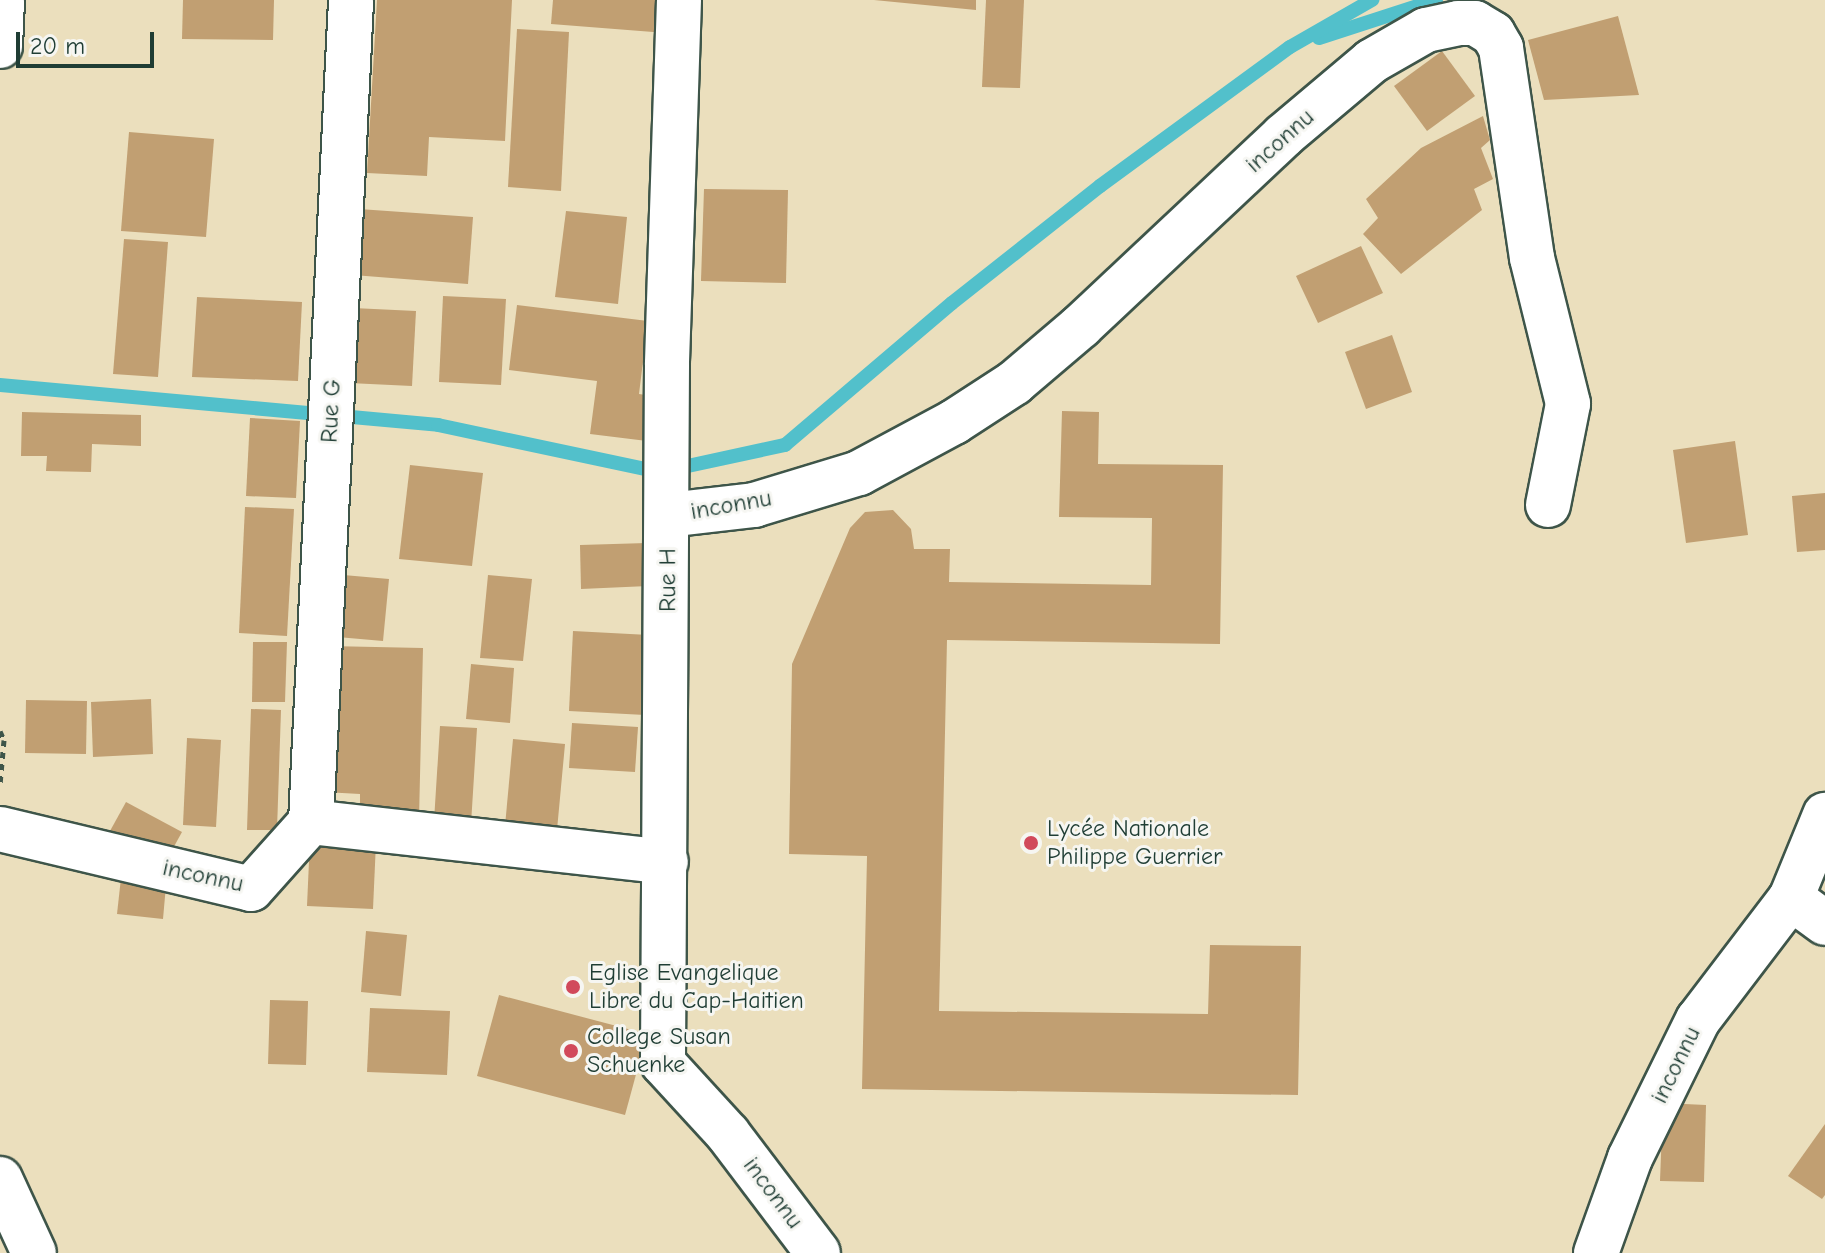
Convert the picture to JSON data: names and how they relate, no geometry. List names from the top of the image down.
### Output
{
  "streets": {
    "street": ["inconnu", "Rue G", "Rue H"]
  },
  "crossings": [
    ["inconnu", "Rue G"],
    ["inconnu", "Rue H"]
  ],
  "places": ["Lycée Nationale Philippe Guerrier", "Eglise Evangelique Libre du Cap-Haitien", "College Susan Schuenke"],
  "scale_bar": "20 m"
}
